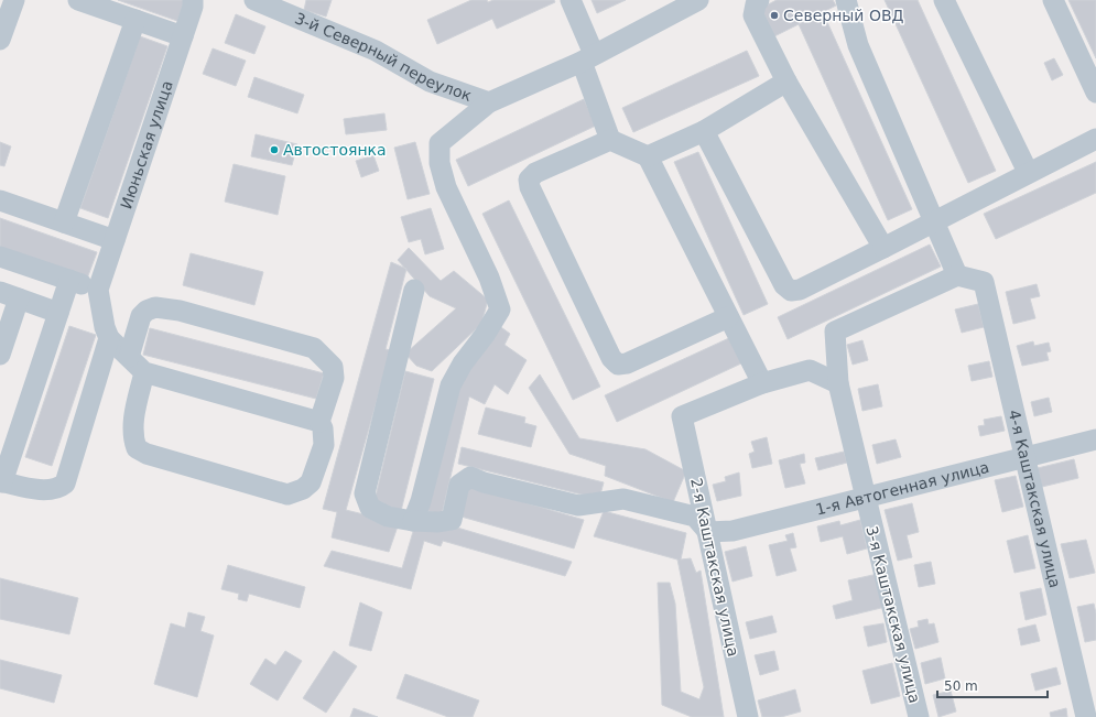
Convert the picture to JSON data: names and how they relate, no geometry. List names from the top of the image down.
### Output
{
  "streets": {
    "street": [
      "3-й Северный переулок",
      "Июньская улица",
      "1-я Автогенная улица",
      "4-я Каштакская улица",
      "2-я Каштакская улица",
      "3-я Каштакская улица"
    ]
  },
  "crossings": [
    ["1-я Автогенная улица", "4-я Каштакская улица"],
    ["1-я Автогенная улица", "2-я Каштакская улица"],
    ["1-я Автогенная улица", "3-я Каштакская улица"],
    ["4-я Каштакская улица", "3-я Каштакская улица"]
  ],
  "places": ["Северный ОВД", "Автостоянка"],
  "scale_bar": "50 m"
}
